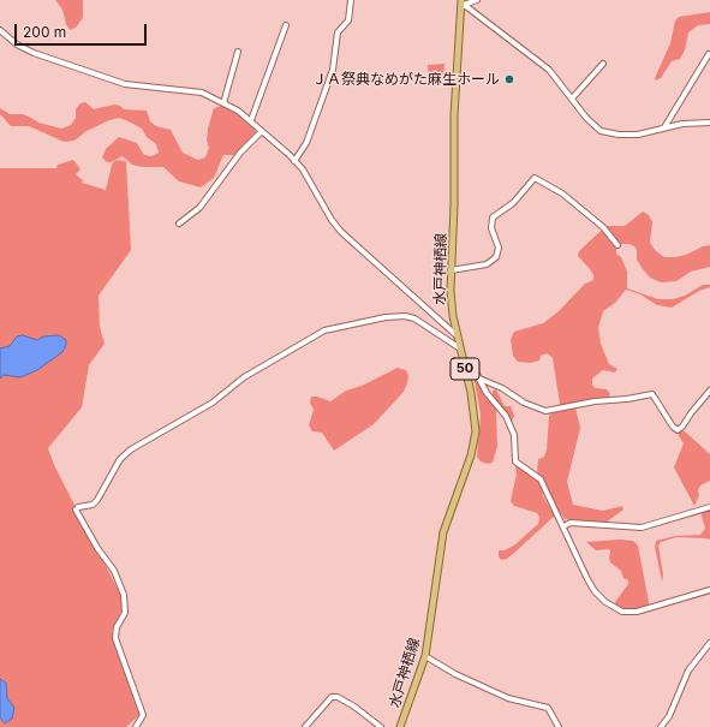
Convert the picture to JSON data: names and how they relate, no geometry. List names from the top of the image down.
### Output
{
  "streets": {
    "main road": ["水戸神栖線", "50"]
  },
  "places": ["ＪＡ祭典なめがた麻生ホール"],
  "scale_bar": "200 m"
}
